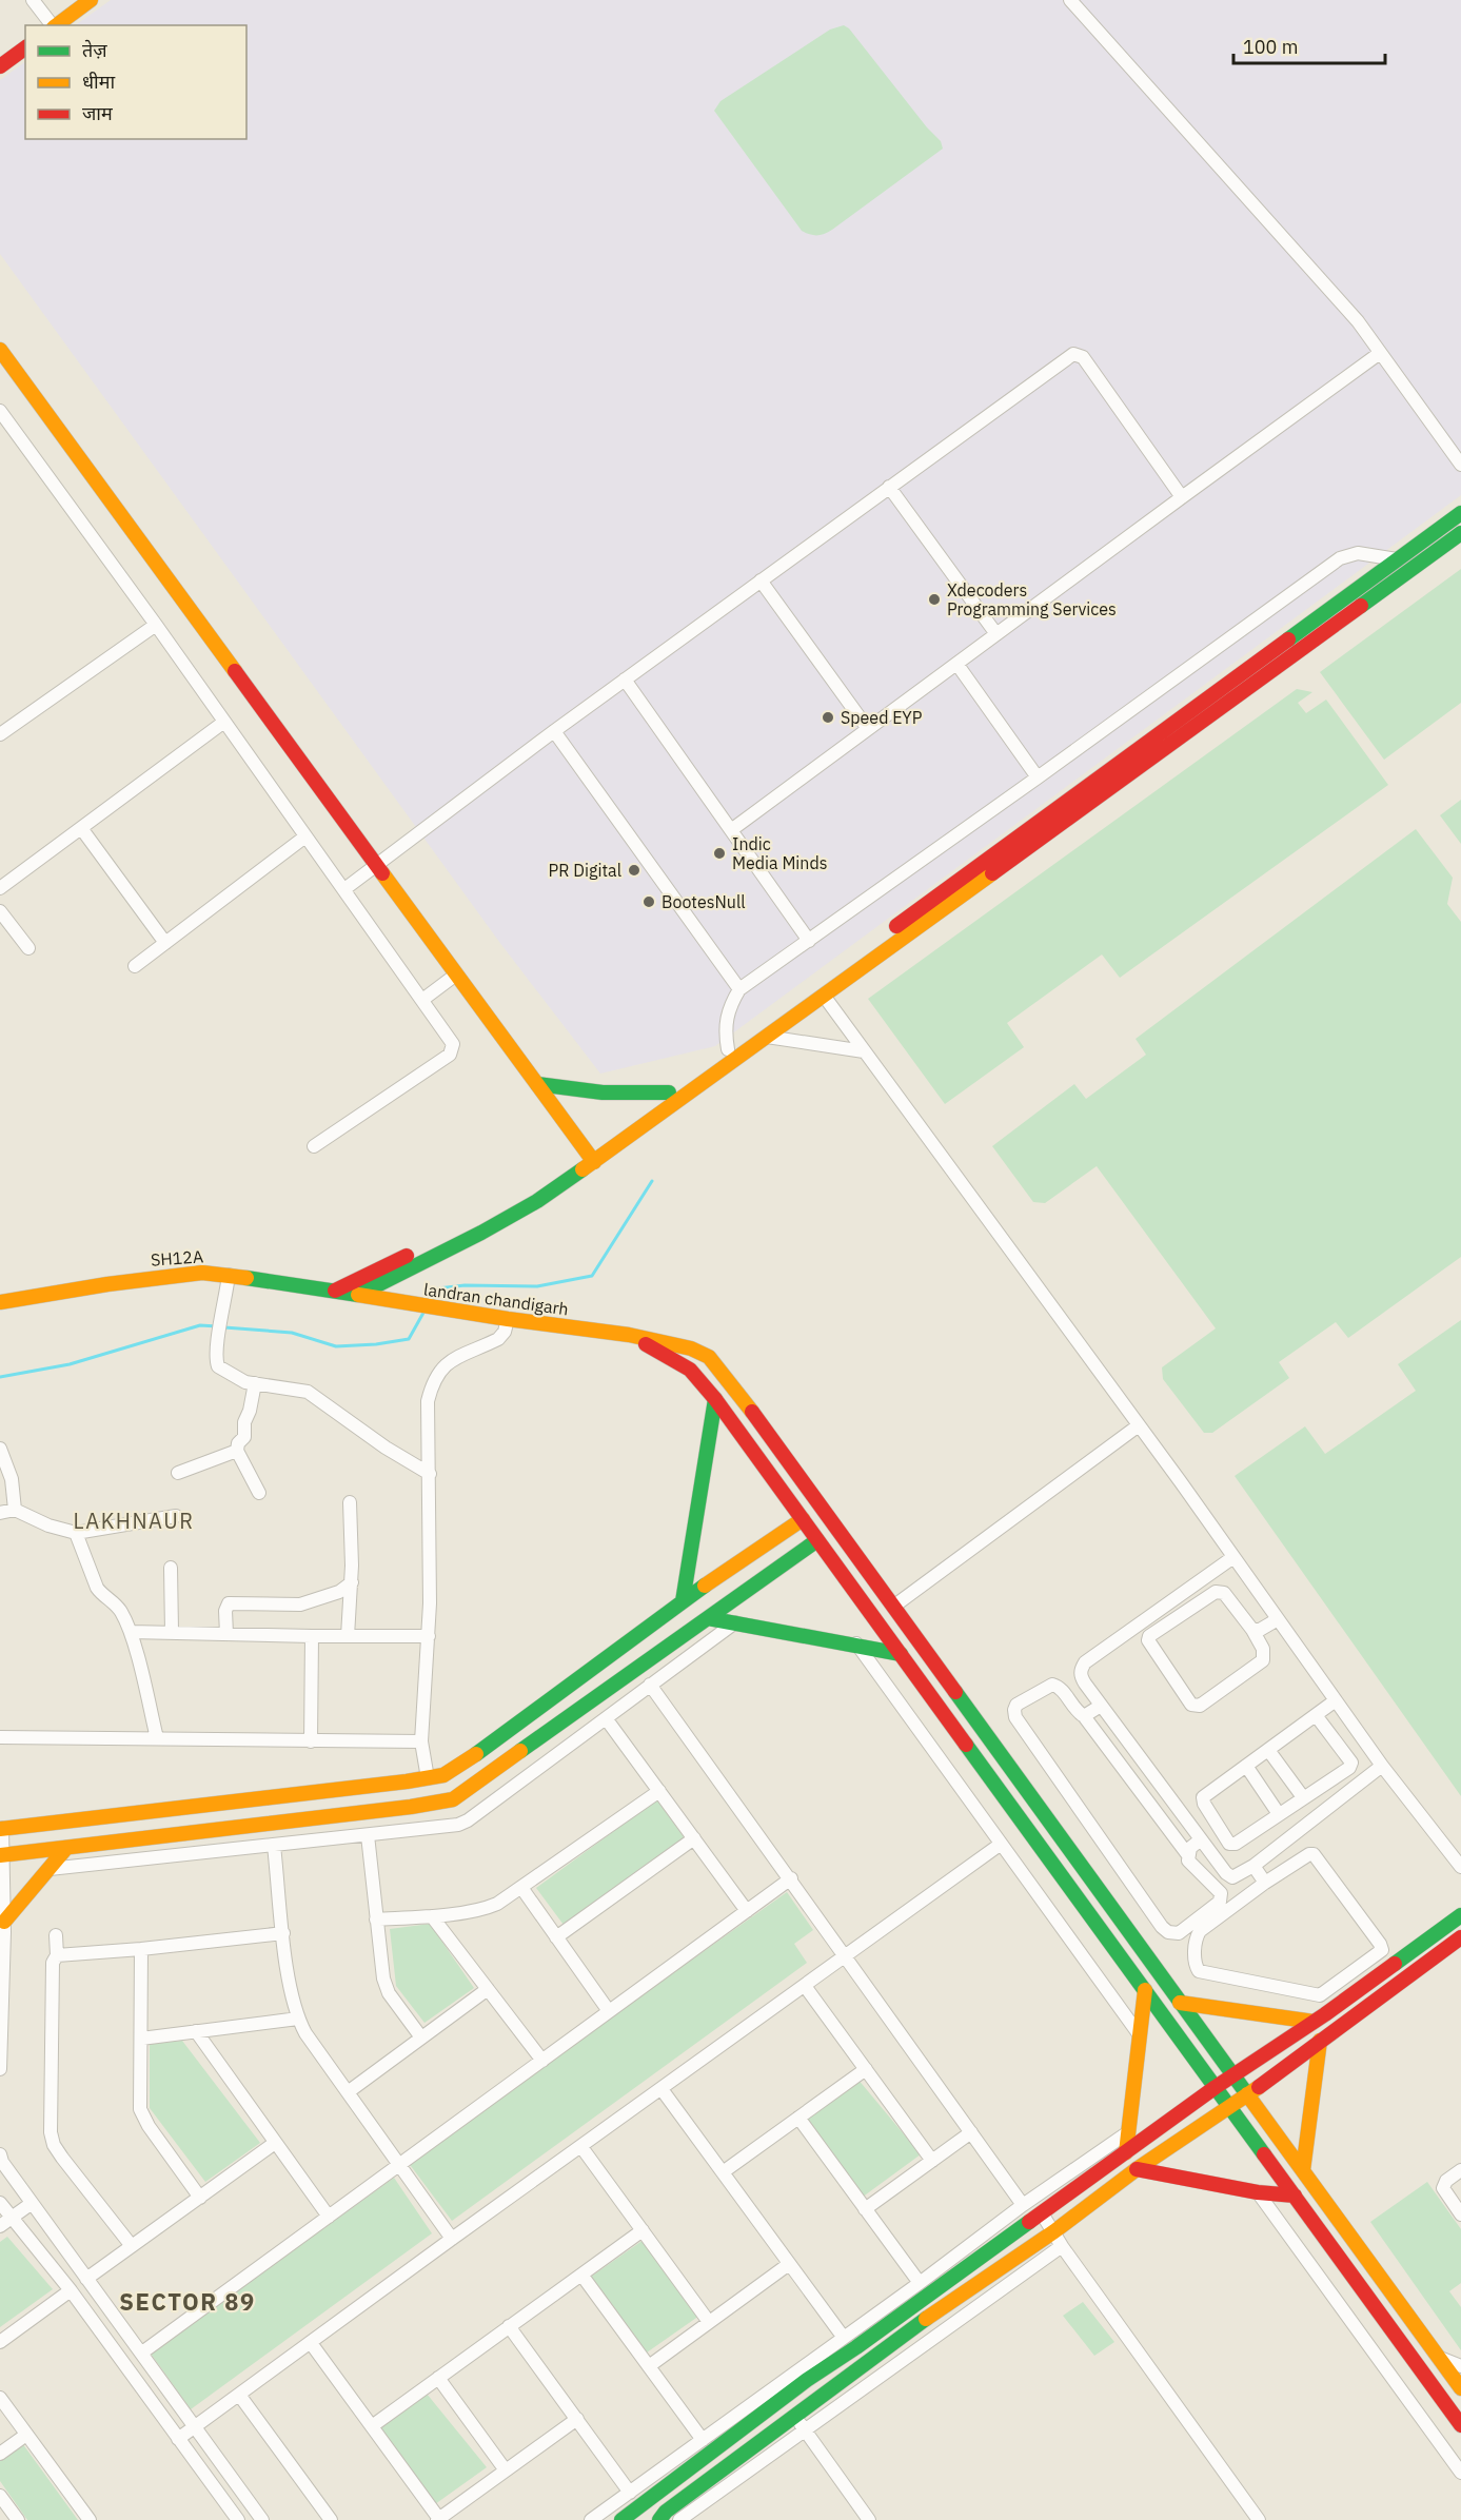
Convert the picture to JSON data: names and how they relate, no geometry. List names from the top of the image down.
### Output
{
  "streets": {
    "main road": ["SH12A", "landran chandigarh"]
  },
  "crossings": [
    ["SH12A", "landran chandigarh"]
  ],
  "districts": ["LAKHNAUR", "SECTOR 89"],
  "places": [
    "Xdecoders Programming Services",
    "Speed EYP",
    "Indic Media Minds",
    "PR Digital",
    "BootesNull"
  ],
  "legend": ["तेज़", "धीमा", "जाम"],
  "scale_bar": "100 m"
}
